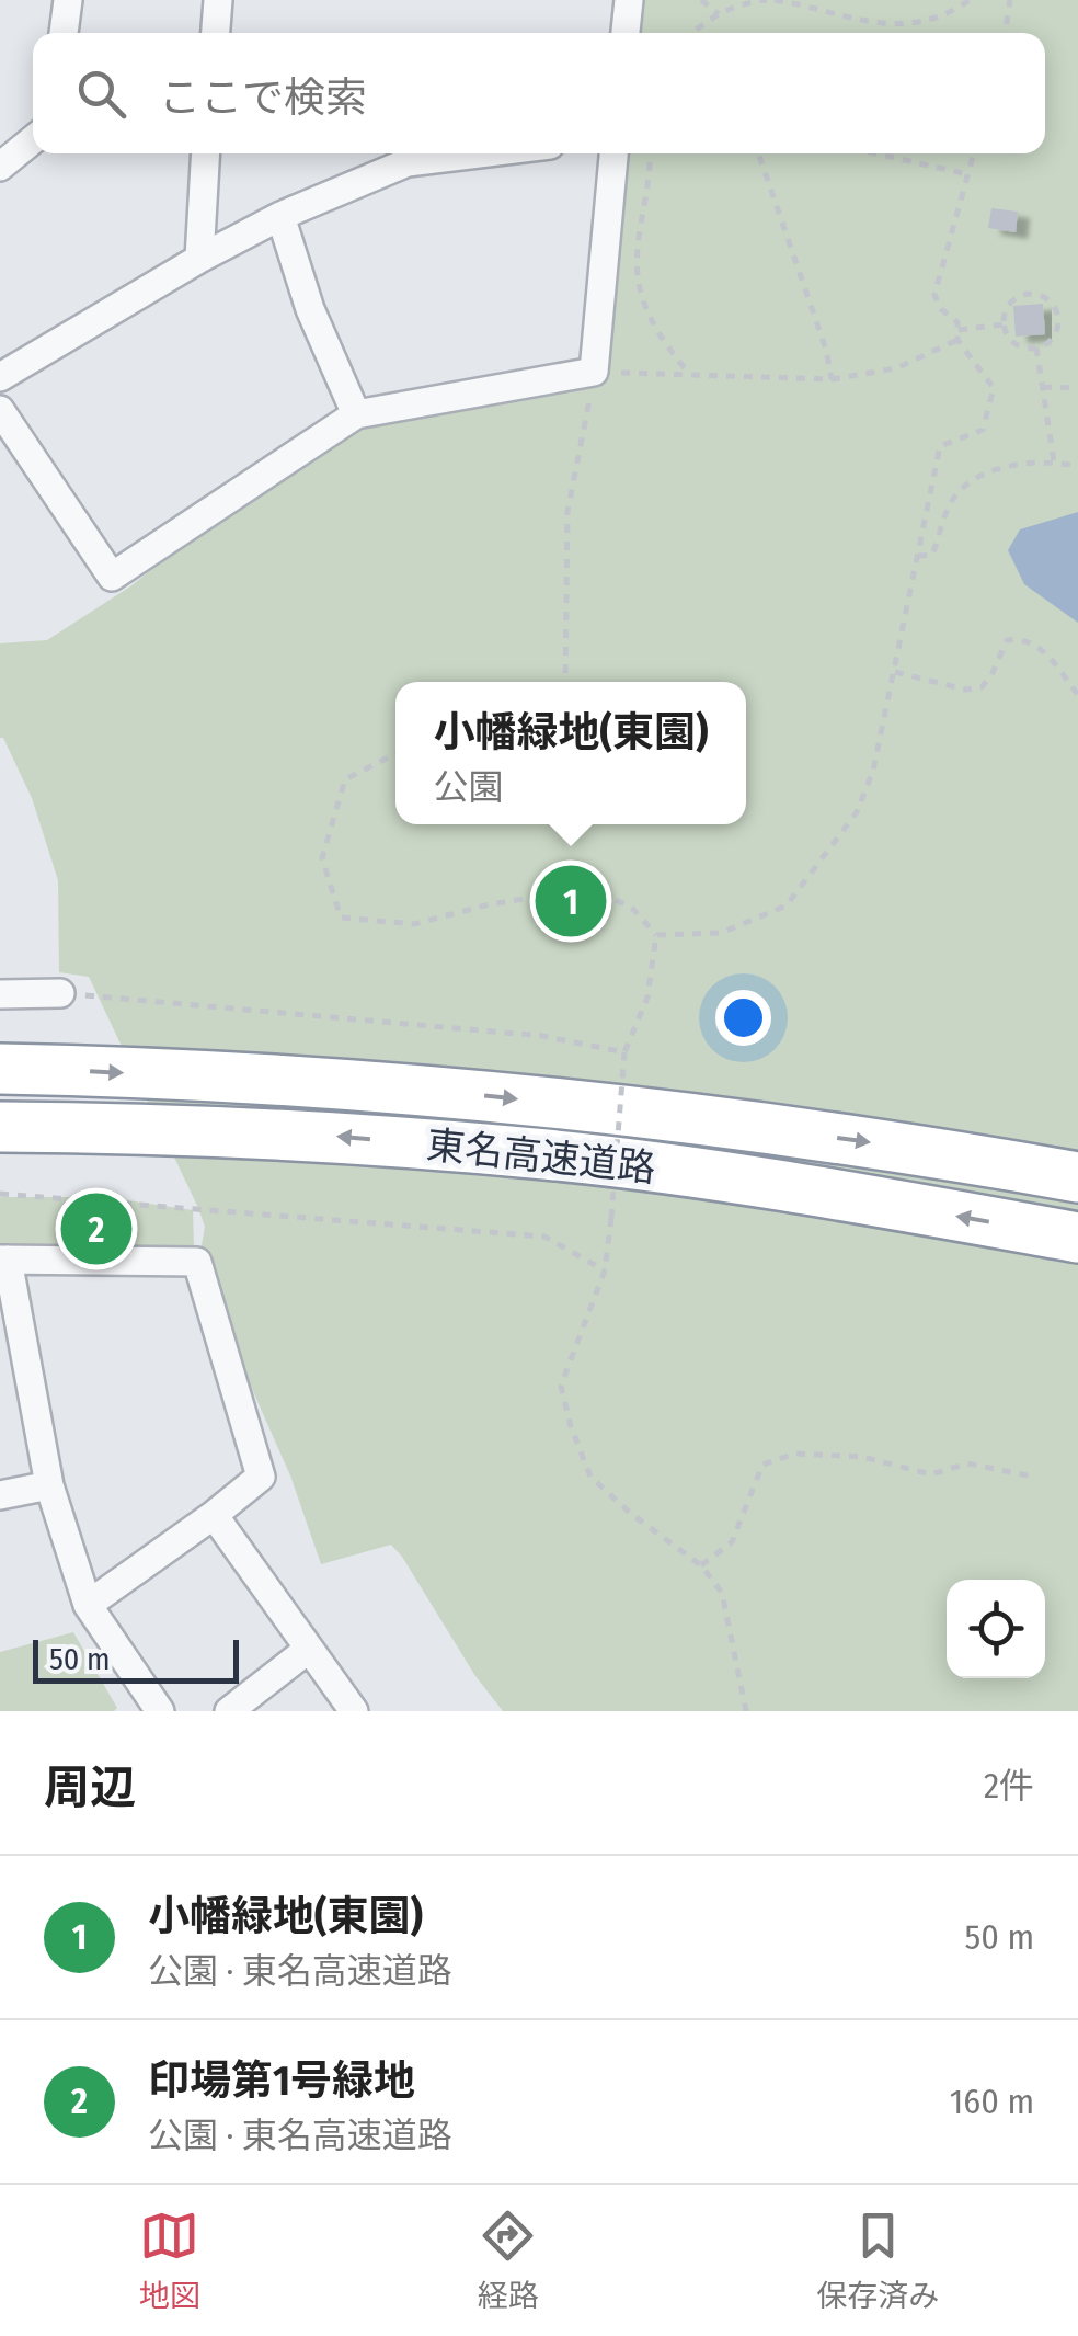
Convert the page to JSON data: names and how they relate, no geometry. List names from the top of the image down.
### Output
{
  "streets": {
    "highway": ["東名高速道路"]
  },
  "scale_bar": "50 m",
  "page": {
    "search": "ここで検索",
    "popup": ["小幡緑地(東園)", "公園"],
    "pins": ["1", "2"],
    "scale": "50 m",
    "heading": ["周辺", "2件"],
    "list": [
      {
        "mark": "1",
        "name": "小幡緑地(東園)",
        "note": "公園 · 東名高速道路",
        "value": "50 m"
      },
      {
        "mark": "2",
        "name": "印場第1号緑地",
        "note": "公園 · 東名高速道路",
        "value": "160 m"
      }
    ],
    "nav": ["地図", "経路", "保存済み"]
  }
}
